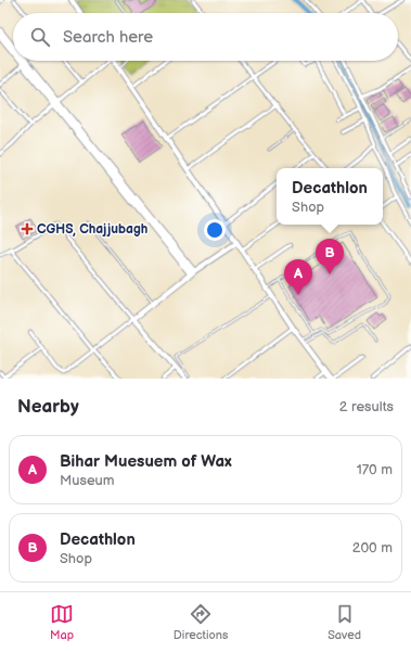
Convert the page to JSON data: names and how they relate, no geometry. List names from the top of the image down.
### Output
{
  "places": {
    "health": ["CGHS, Chajjubagh"]
  },
  "page": {
    "search": "Search here",
    "popup": ["Decathlon", "Shop"],
    "pins": ["B", "A"],
    "heading": ["Nearby", "2 results"],
    "list": [
      {
        "mark": "A",
        "name": "Bihar Muesuem of Wax",
        "note": "Museum",
        "value": "170 m"
      },
      {
        "mark": "B",
        "name": "Decathlon",
        "note": "Shop",
        "value": "200 m"
      }
    ],
    "nav": ["Map", "Directions", "Saved"]
  }
}
